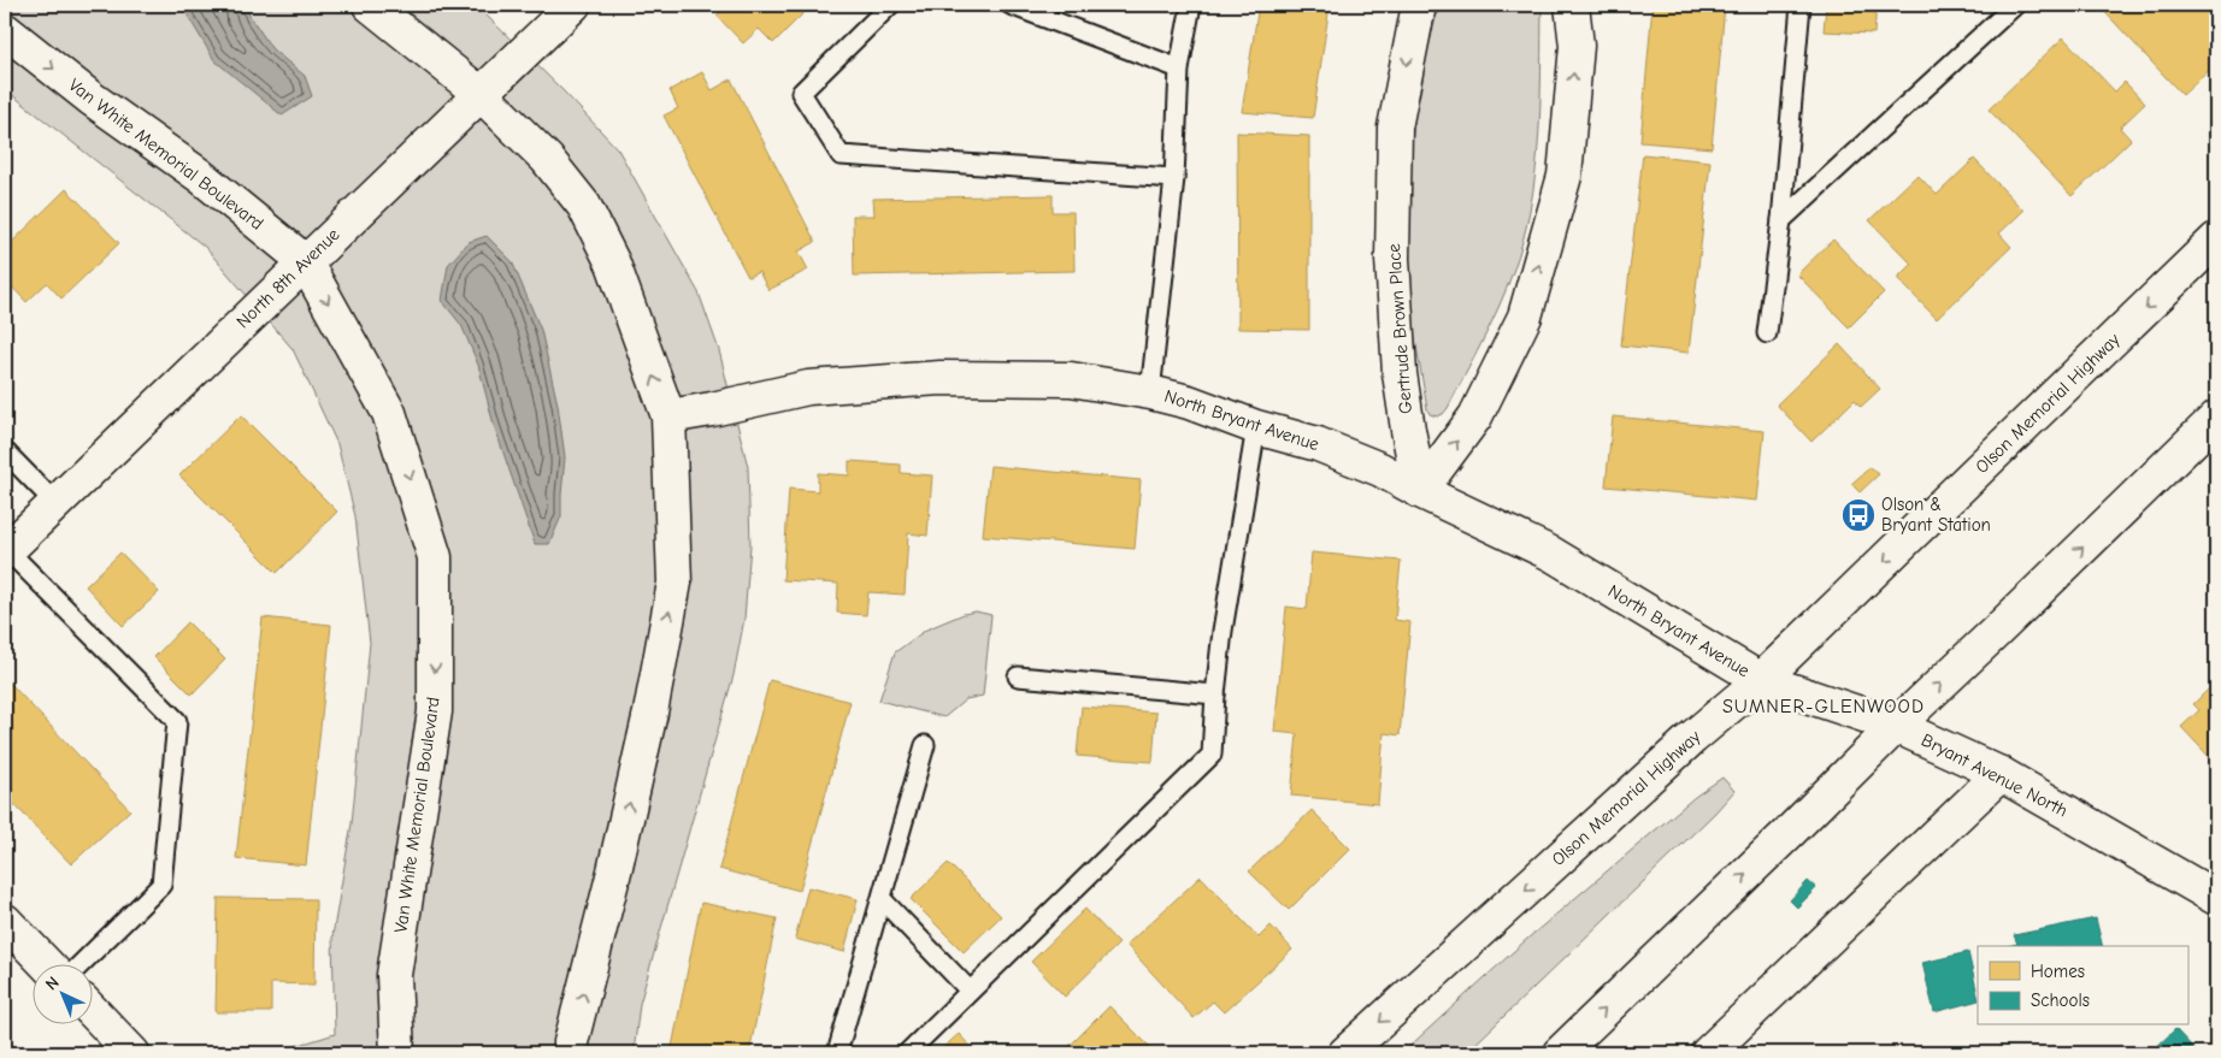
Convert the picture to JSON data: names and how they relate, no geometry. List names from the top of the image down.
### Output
{
  "streets": {
    "street": [
      "Van White Memorial Boulevard",
      "North 8th Avenue",
      "Gertrude Brown Place",
      "Olson Memorial Highway",
      "North Bryant Avenue",
      "Bryant Avenue North"
    ]
  },
  "crossings": [
    ["Van White Memorial Boulevard", "North 8th Avenue"],
    ["Gertrude Brown Place", "North Bryant Avenue"],
    ["Olson Memorial Highway", "North Bryant Avenue"],
    ["Olson Memorial Highway", "Bryant Avenue North"],
    ["North Bryant Avenue", "Bryant Avenue North"]
  ],
  "districts": ["SUMNER-GLENWOOD"],
  "places": {
    "bus stop": ["Olson & Bryant Station"]
  },
  "legend": ["Homes", "Schools"],
  "north": "top left"
}
